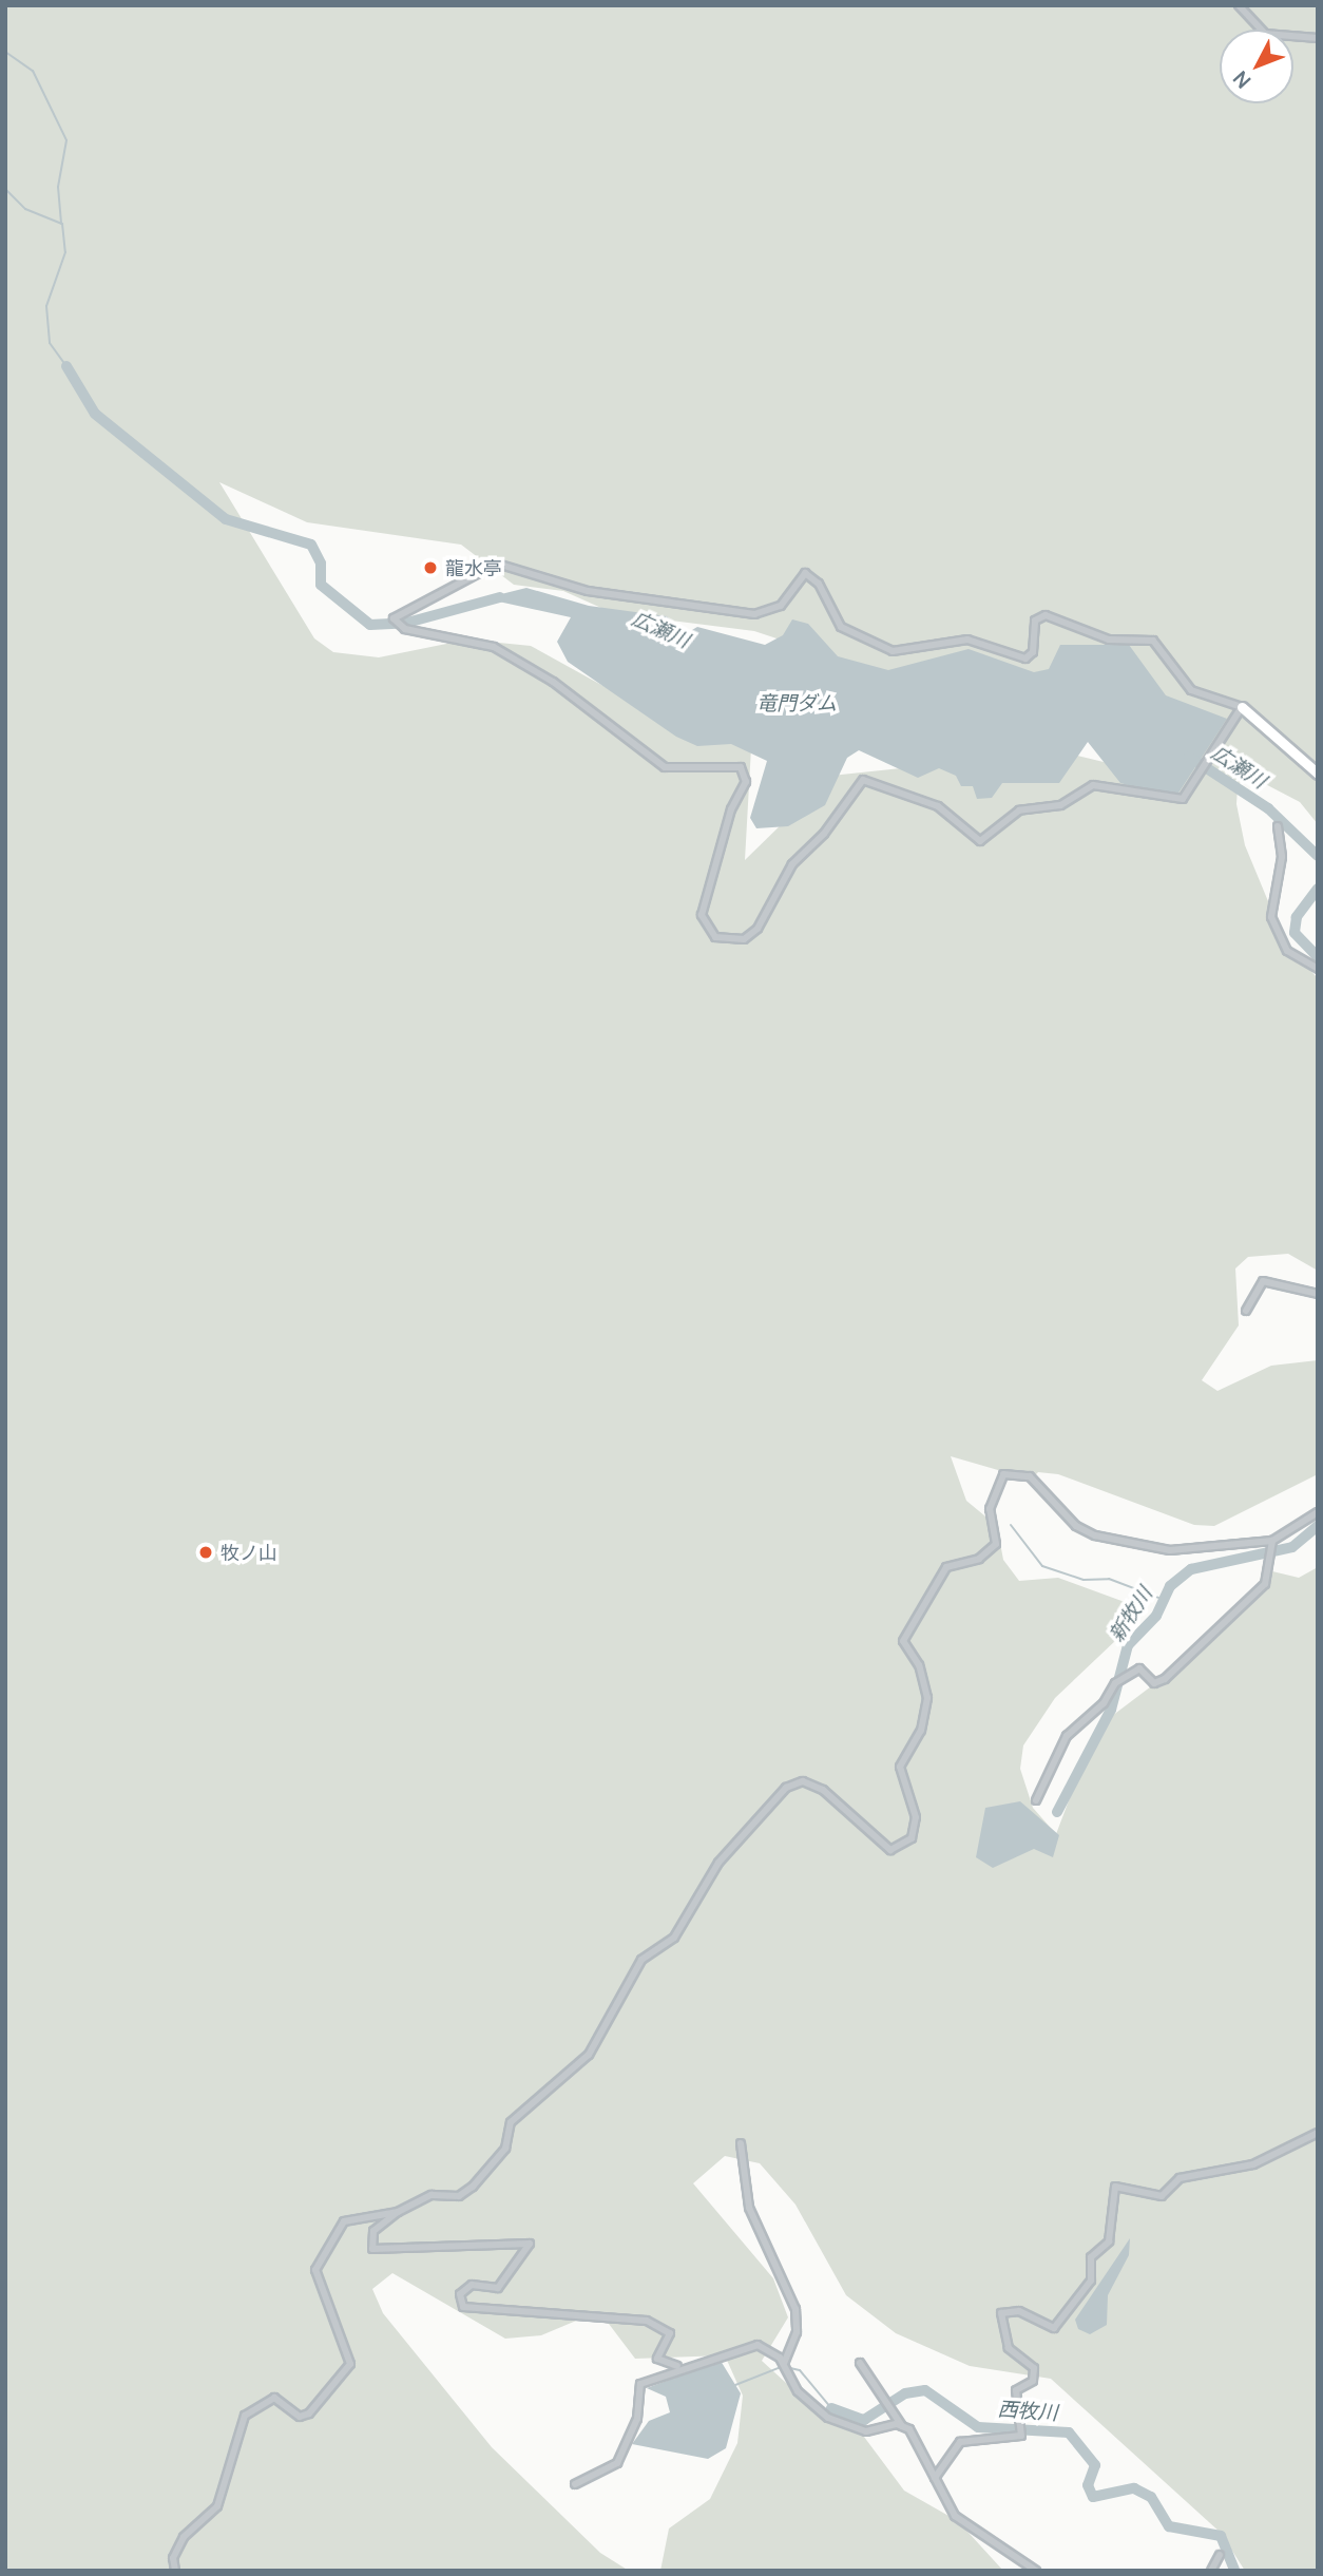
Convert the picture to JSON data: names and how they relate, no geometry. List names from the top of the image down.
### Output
{
  "water": [
    "広瀬川",
    "竜門ダム",
    "新牧川",
    "西牧川"
  ],
  "places": ["龍水亭", "牧ノ山"],
  "north": "bottom left"
}
